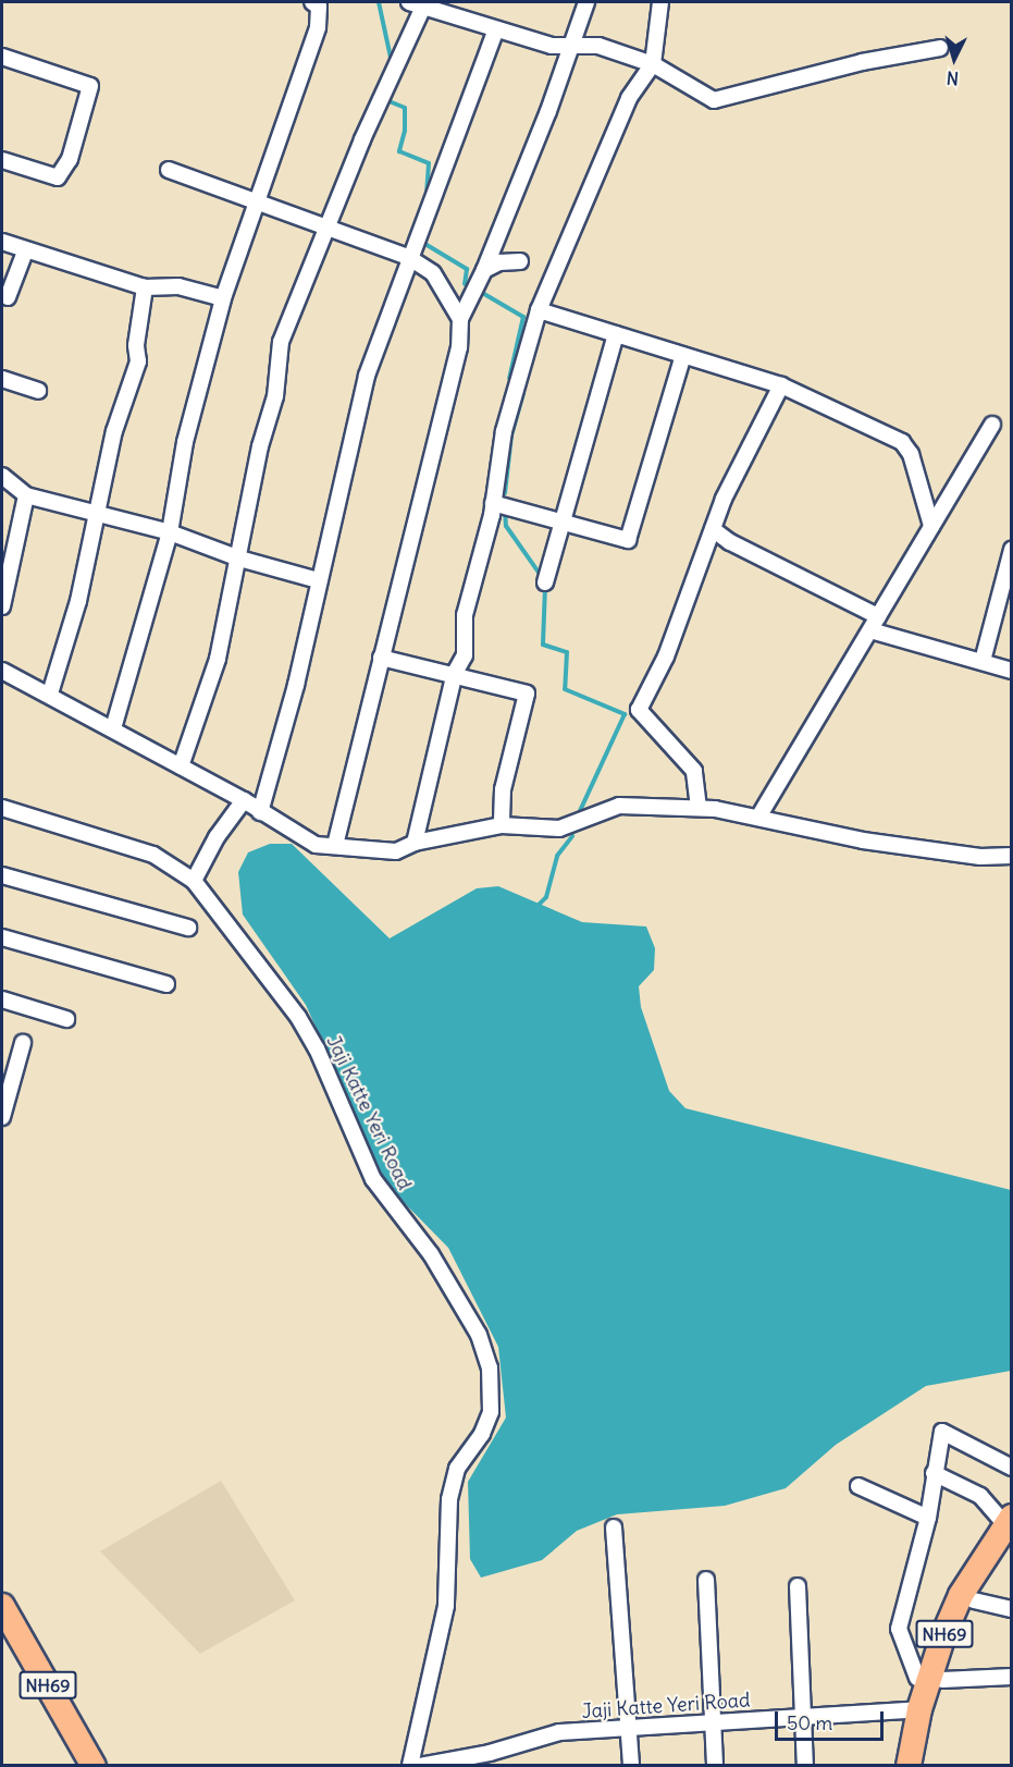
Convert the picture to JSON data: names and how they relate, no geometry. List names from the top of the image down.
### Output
{
  "streets": {
    "highway": ["NH69"],
    "street": ["Jaji Katte Yeri Road"]
  },
  "crossings": [
    ["Jaji Katte Yeri Road", "NH69"]
  ],
  "scale_bar": "50 m",
  "north": "bottom"
}
